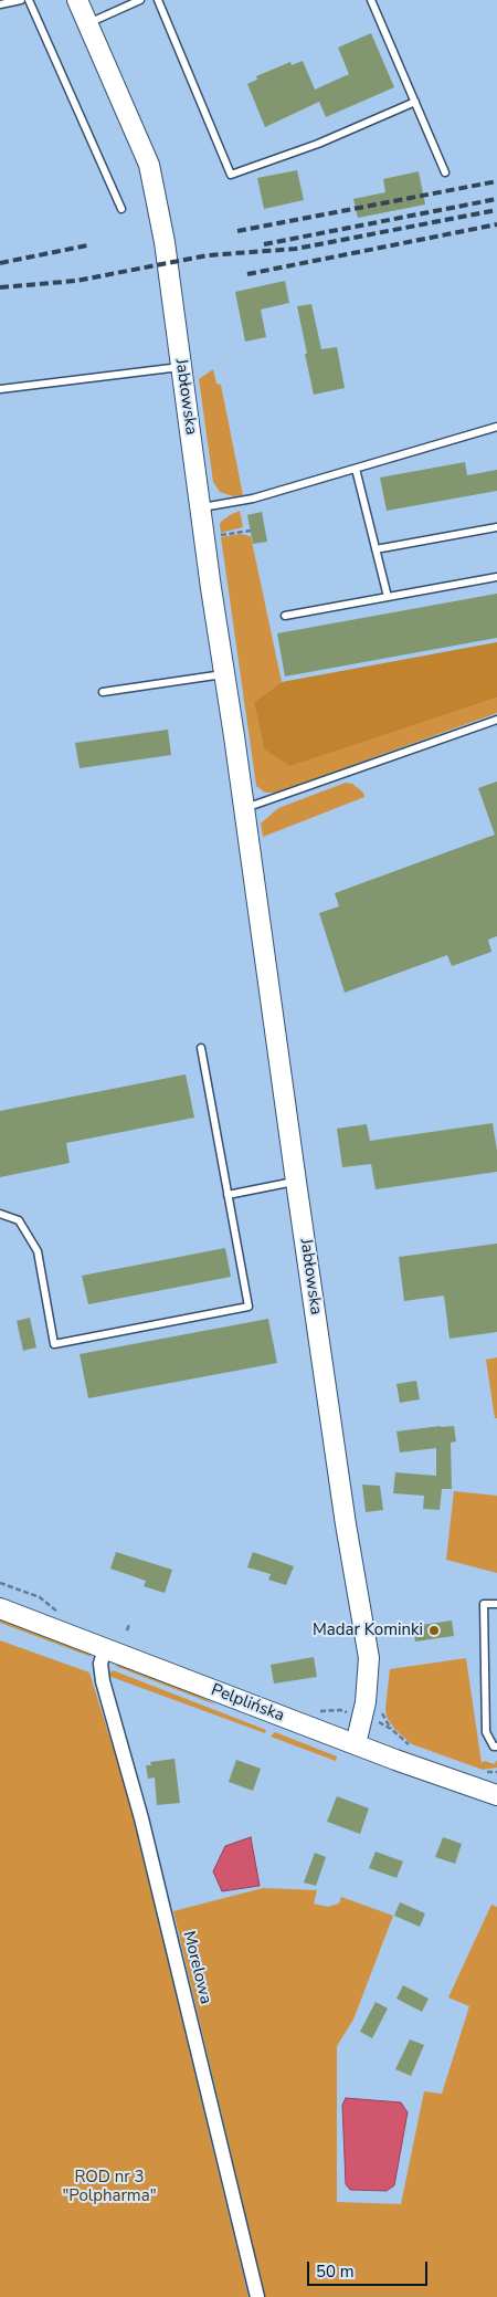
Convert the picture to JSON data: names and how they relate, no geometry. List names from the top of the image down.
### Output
{
  "streets": {
    "main road": ["Jabłowska", "Pelplińska"],
    "street": ["Morelowa"]
  },
  "crossings": [
    ["Jabłowska", "Pelplińska"],
    ["Pelplińska", "Morelowa"]
  ],
  "parks": ["ROD nr 3 \"Polpharma\""],
  "places": ["Madar Kominki"],
  "scale_bar": "50 m"
}
